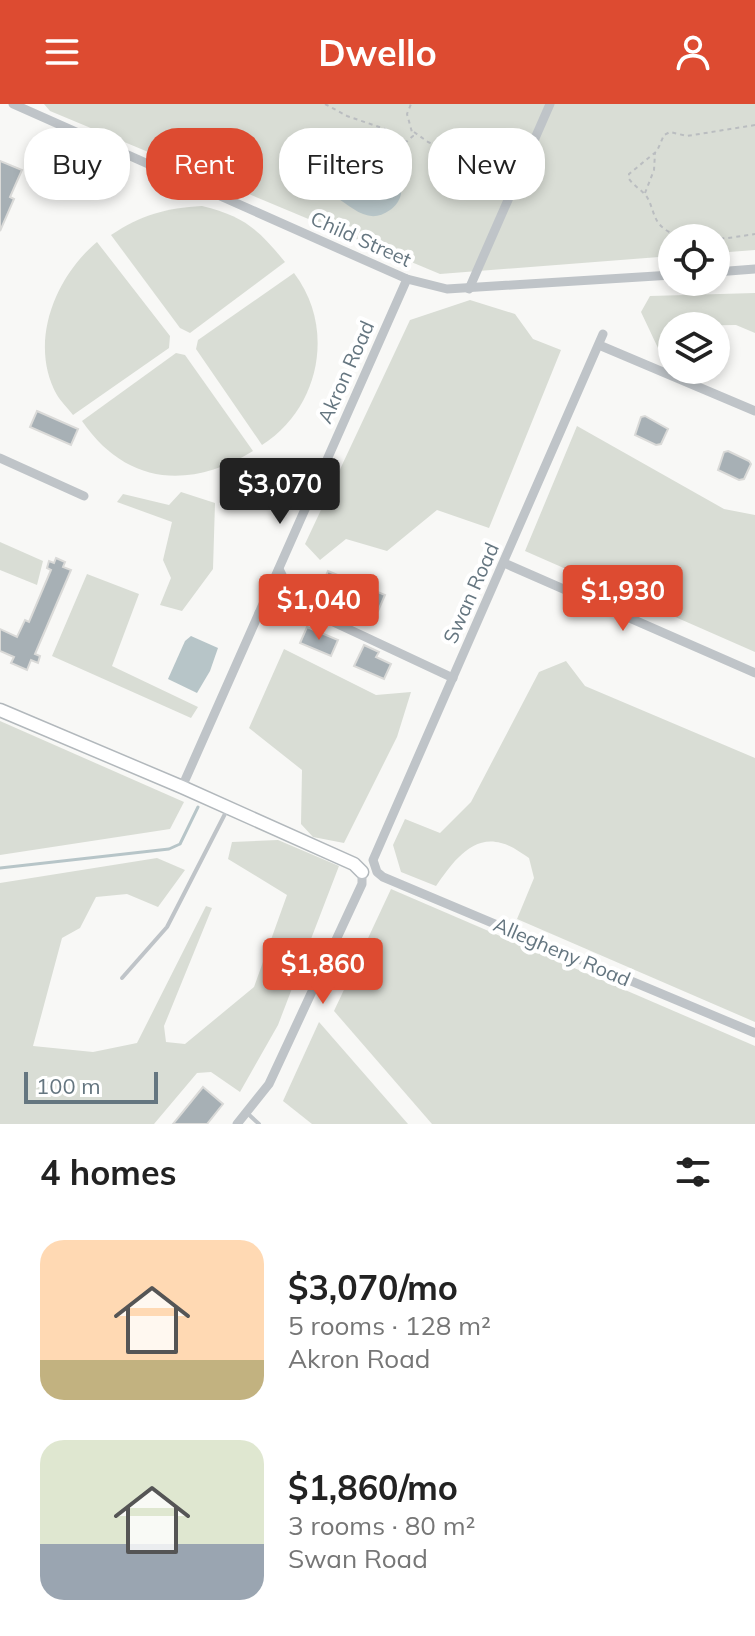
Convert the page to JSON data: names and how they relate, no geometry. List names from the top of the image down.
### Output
{
  "streets": {
    "street": [
      "Child Street",
      "Akron Road",
      "Swan Road",
      "Allegheny Road"
    ]
  },
  "crossings": [
    ["Child Street", "Akron Road"],
    ["Swan Road", "Allegheny Road"]
  ],
  "scale_bar": "100 m",
  "page": {
    "header": "Dwello",
    "chip": [
      "Buy",
      "Rent",
      "Filters",
      "New"
    ],
    "price": [
      "$3,070",
      "$1,930",
      "$1,040",
      "$1,860"
    ],
    "scale": "100 m",
    "heading": "4 homes",
    "list": [
      {
        "name": "$3,070/mo",
        "note": "5 rooms · 128 m² · Akron Road"
      },
      {
        "name": "$1,860/mo",
        "note": "3 rooms · 80 m² · Swan Road"
      }
    ]
  }
}
